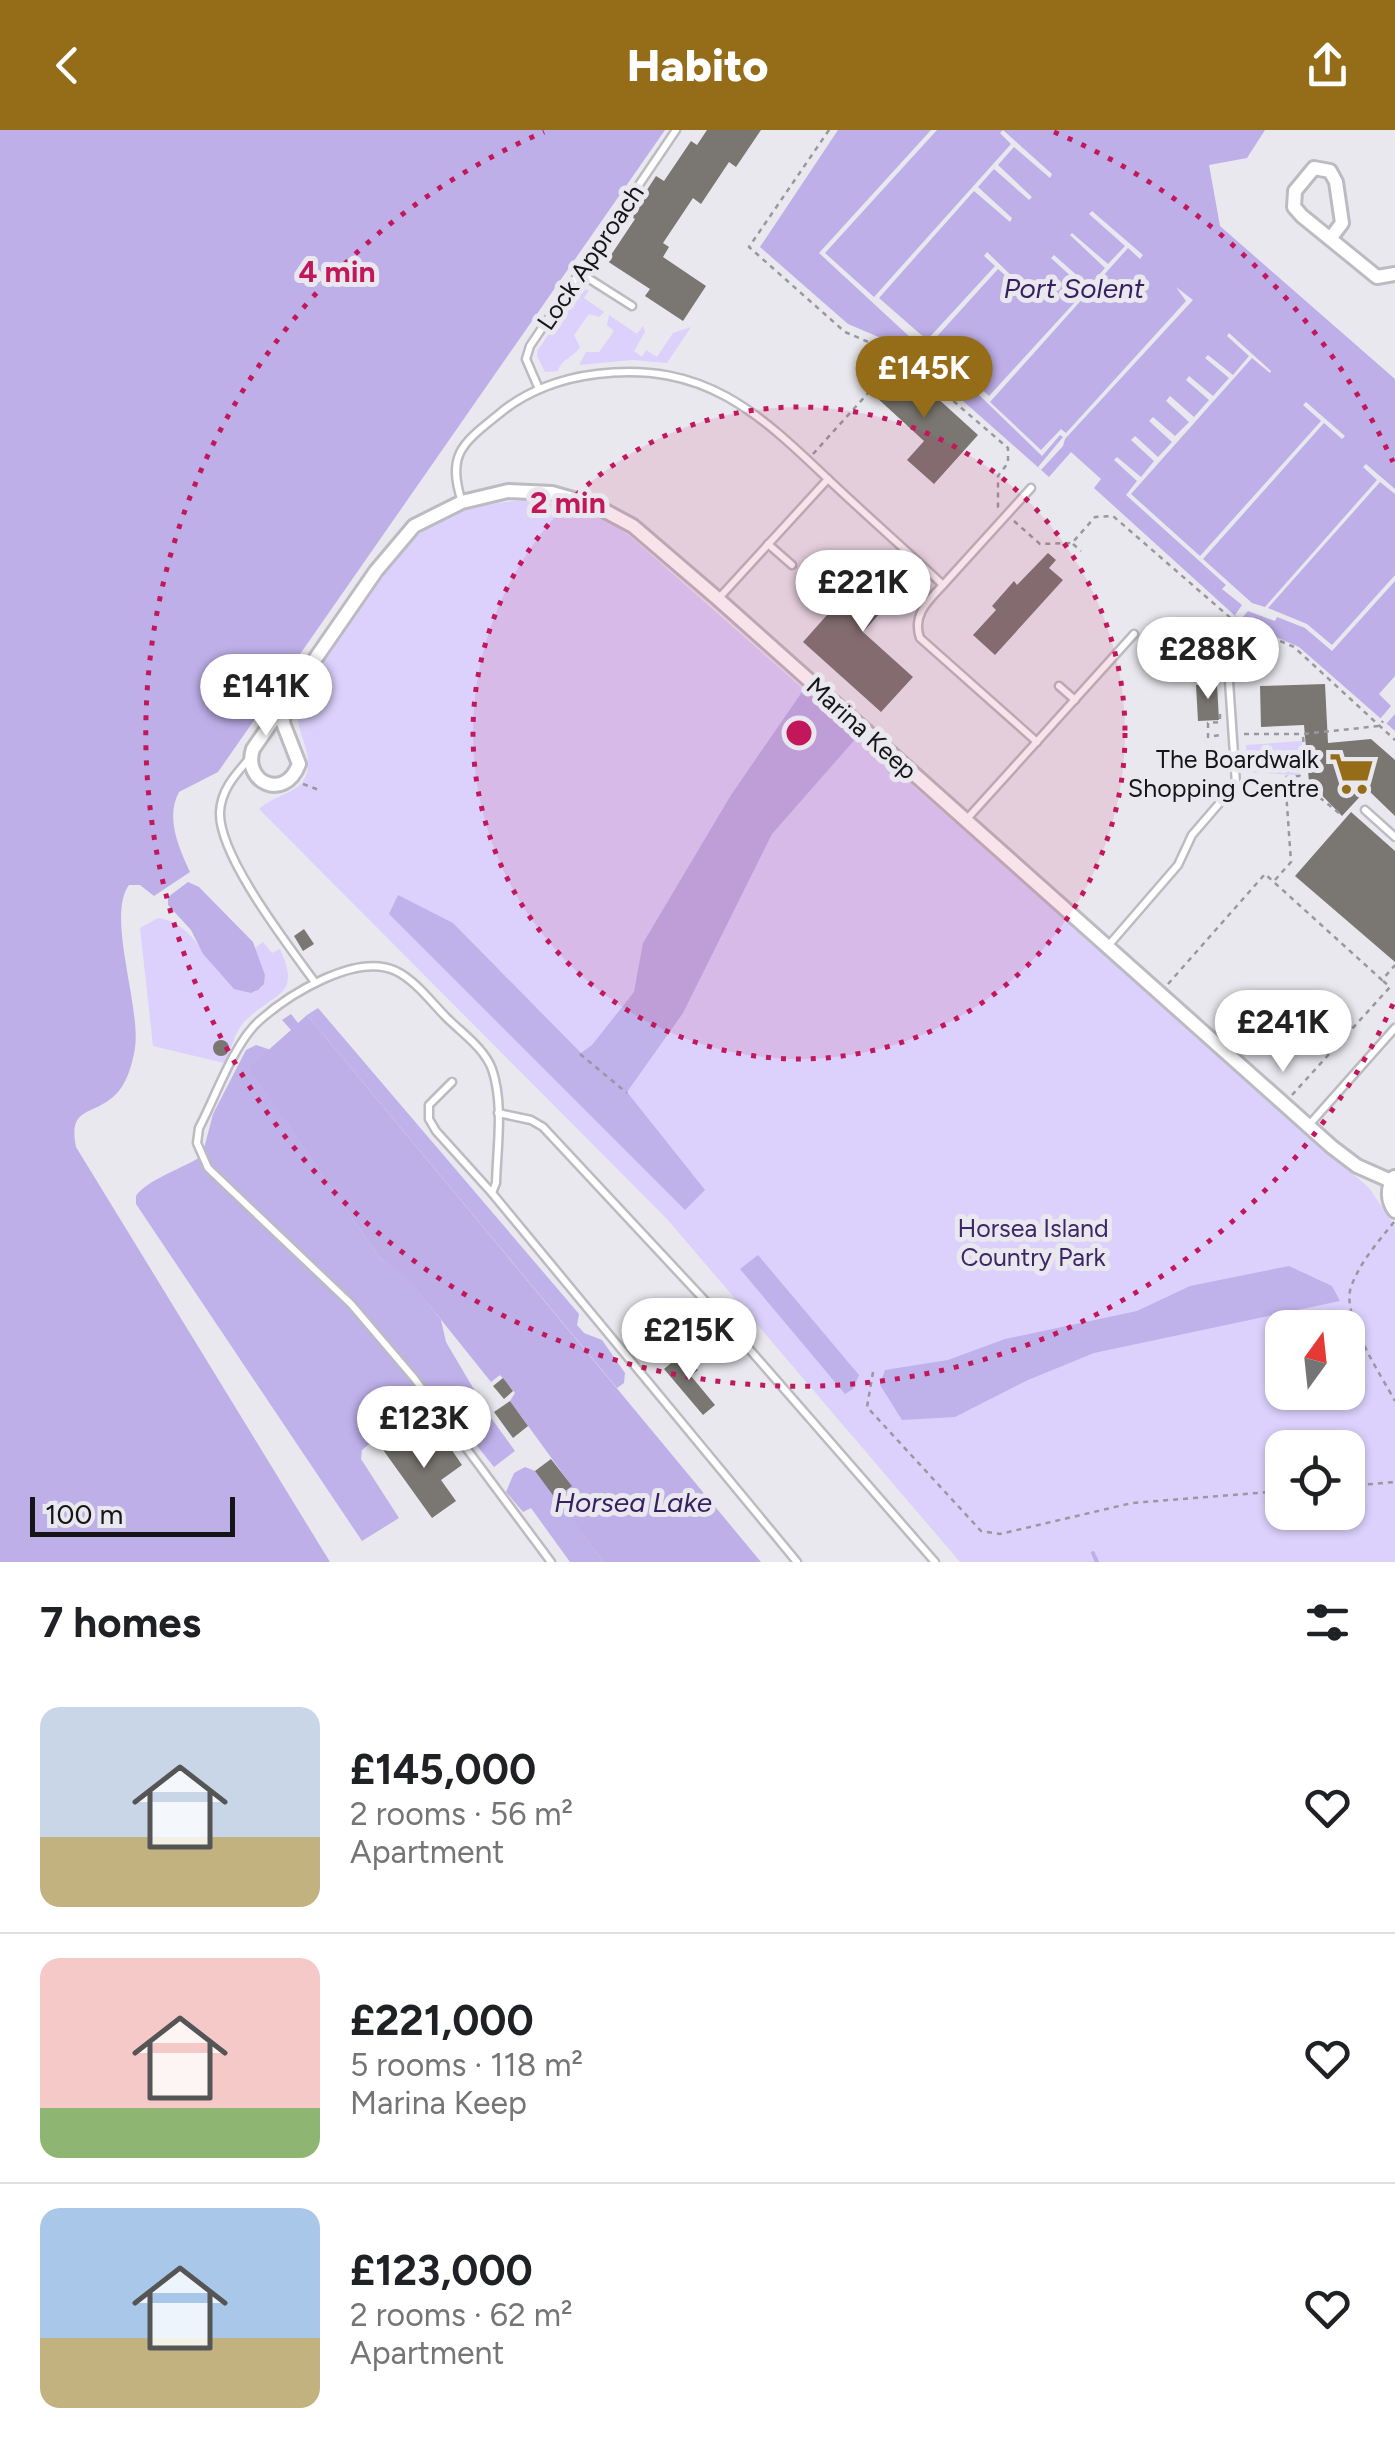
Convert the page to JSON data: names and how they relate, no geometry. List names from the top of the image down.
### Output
{
  "streets": {
    "street": ["Marina Keep"],
    "lane": ["Lock Approach"]
  },
  "water": ["Port Solent", "Horsea Lake"],
  "parks": ["Horsea Island Country Park"],
  "places": {
    "supermarket": ["The Boardwalk Shopping Centre"]
  },
  "scale_bar": "100 m",
  "north": "top",
  "page": {
    "header": "Habito",
    "price": [
      "£145K",
      "£221K",
      "£288K",
      "£141K",
      "£241K",
      "£215K",
      "£123K"
    ],
    "scale": "100 m",
    "heading": "7 homes",
    "list": [
      {
        "name": "£145,000",
        "note": "2 rooms · 56 m² · Apartment"
      },
      {
        "name": "£221,000",
        "note": "5 rooms · 118 m² · Marina Keep"
      },
      {
        "name": "£123,000",
        "note": "2 rooms · 62 m² · Apartment"
      }
    ]
  },
  "rings": ["4 min", "2 min"]
}
